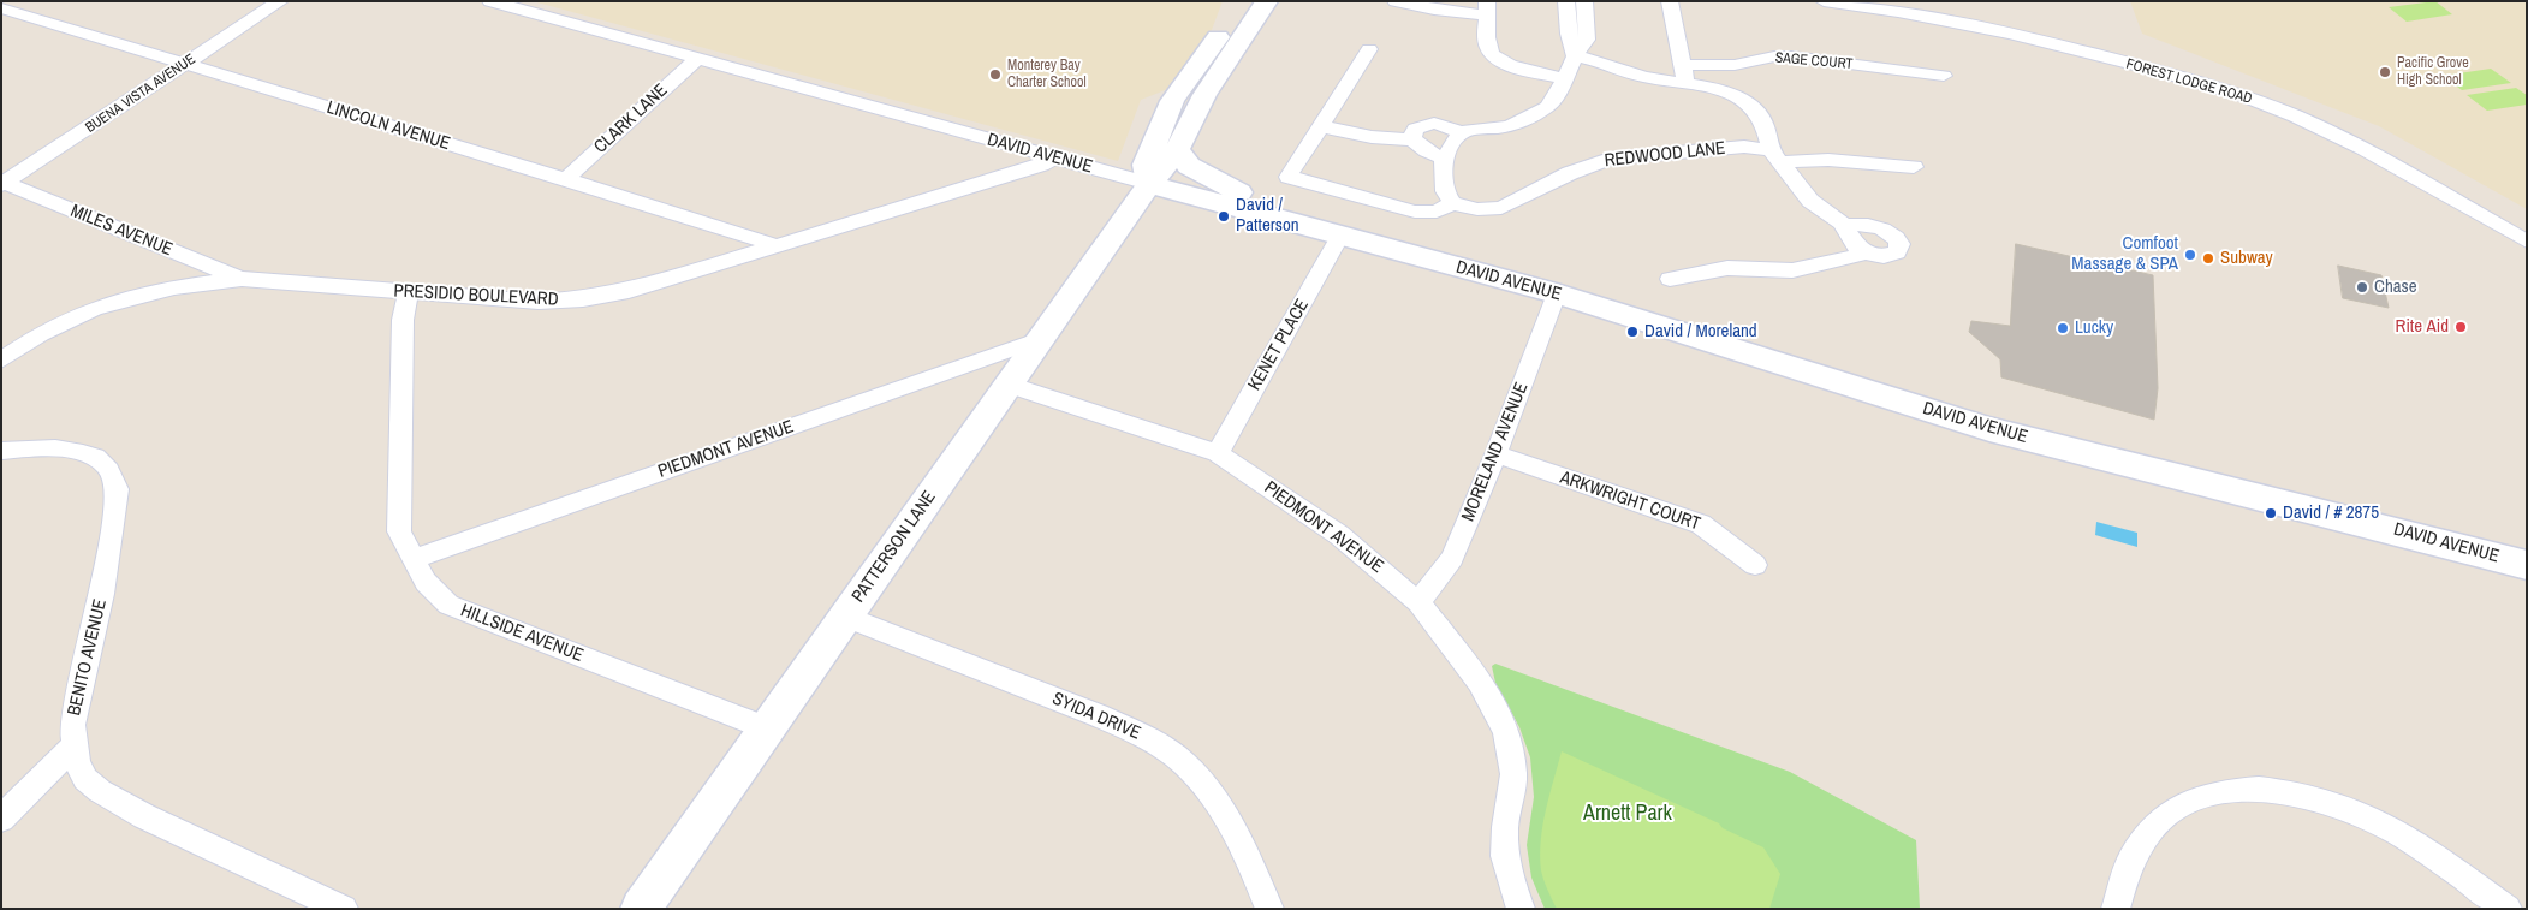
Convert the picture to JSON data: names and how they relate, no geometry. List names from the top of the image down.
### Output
{
  "streets": {
    "street": [
      "SAGE COURT",
      "FOREST LODGE ROAD",
      "BUENA VISTA AVENUE",
      "CLARK LANE",
      "LINCOLN AVENUE",
      "DAVID AVENUE",
      "REDWOOD LANE",
      "MILES AVENUE",
      "PRESIDIO BOULEVARD",
      "KENET PLACE",
      "PIEDMONT AVENUE",
      "MORELAND AVENUE",
      "ARKWRIGHT COURT",
      "PATTERSON LANE",
      "HILLSIDE AVENUE",
      "BENITO AVENUE",
      "SYIDA DRIVE"
    ]
  },
  "crossings": [
    ["BUENA VISTA AVENUE", "LINCOLN AVENUE"],
    ["BUENA VISTA AVENUE", "MILES AVENUE"],
    ["CLARK LANE", "LINCOLN AVENUE"],
    ["CLARK LANE", "DAVID AVENUE"],
    ["LINCOLN AVENUE", "PRESIDIO BOULEVARD"],
    ["DAVID AVENUE", "PRESIDIO BOULEVARD"],
    ["DAVID AVENUE", "KENET PLACE"],
    ["DAVID AVENUE", "MORELAND AVENUE"],
    ["DAVID AVENUE", "PATTERSON LANE"],
    ["MILES AVENUE", "PRESIDIO BOULEVARD"],
    ["PRESIDIO BOULEVARD", "HILLSIDE AVENUE"],
    ["KENET PLACE", "PIEDMONT AVENUE"],
    ["PIEDMONT AVENUE", "MORELAND AVENUE"],
    ["PIEDMONT AVENUE", "PATTERSON LANE"],
    ["PIEDMONT AVENUE", "HILLSIDE AVENUE"],
    ["MORELAND AVENUE", "ARKWRIGHT COURT"],
    ["PATTERSON LANE", "HILLSIDE AVENUE"],
    ["PATTERSON LANE", "SYIDA DRIVE"]
  ],
  "parks": ["Arnett Park"],
  "places": [
    "Pacific Grove High School",
    "Monterey Bay Charter School",
    "David / Patterson",
    "Comfoot Massage & SPA",
    "Subway",
    "Chase",
    "Rite Aid",
    "Lucky",
    "David / Moreland",
    "David / # 2875"
  ]
}
